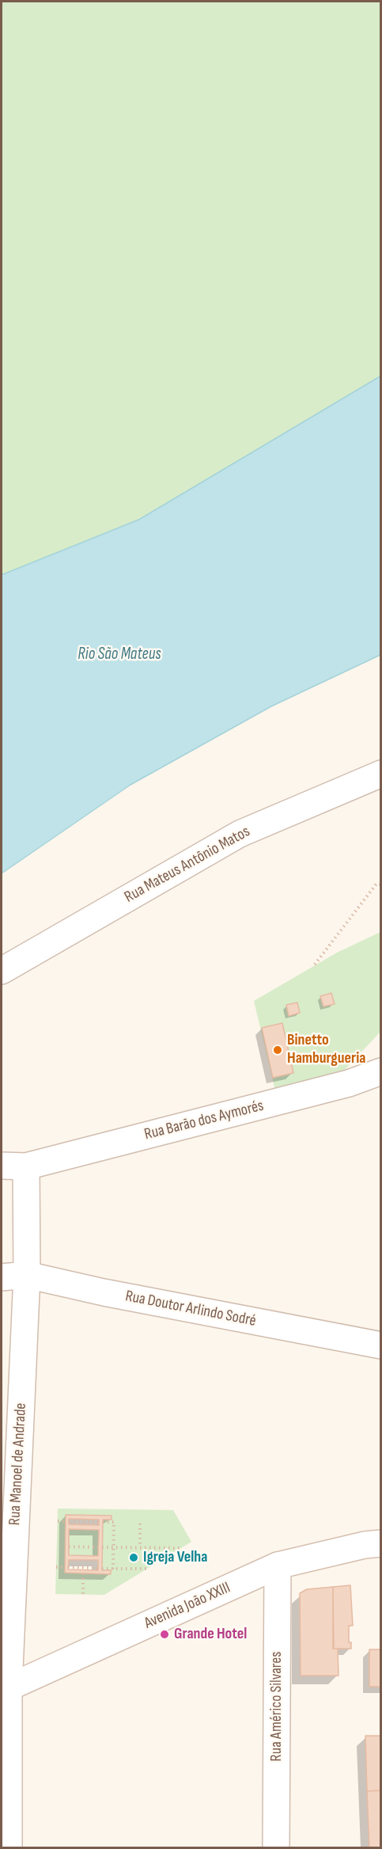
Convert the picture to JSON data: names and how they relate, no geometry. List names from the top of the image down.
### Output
{
  "streets": {
    "street": [
      "Rua Mateus Antônio Matos",
      "Rua Barão dos Aymorés",
      "Rua Doutor Arlindo Sodré",
      "Rua Manoel de Andrade",
      "Avenida João XXIII",
      "Rua Américo Silvares"
    ]
  },
  "crossings": [
    ["Rua Barão dos Aymorés", "Rua Manoel de Andrade"],
    ["Rua Doutor Arlindo Sodré", "Rua Manoel de Andrade"],
    ["Rua Manoel de Andrade", "Avenida João XXIII"],
    ["Avenida João XXIII", "Rua Américo Silvares"]
  ],
  "water": ["Rio São Mateus"],
  "places": ["Binetto Hamburgueria", "Igreja Velha", "Grande Hotel"]
}
